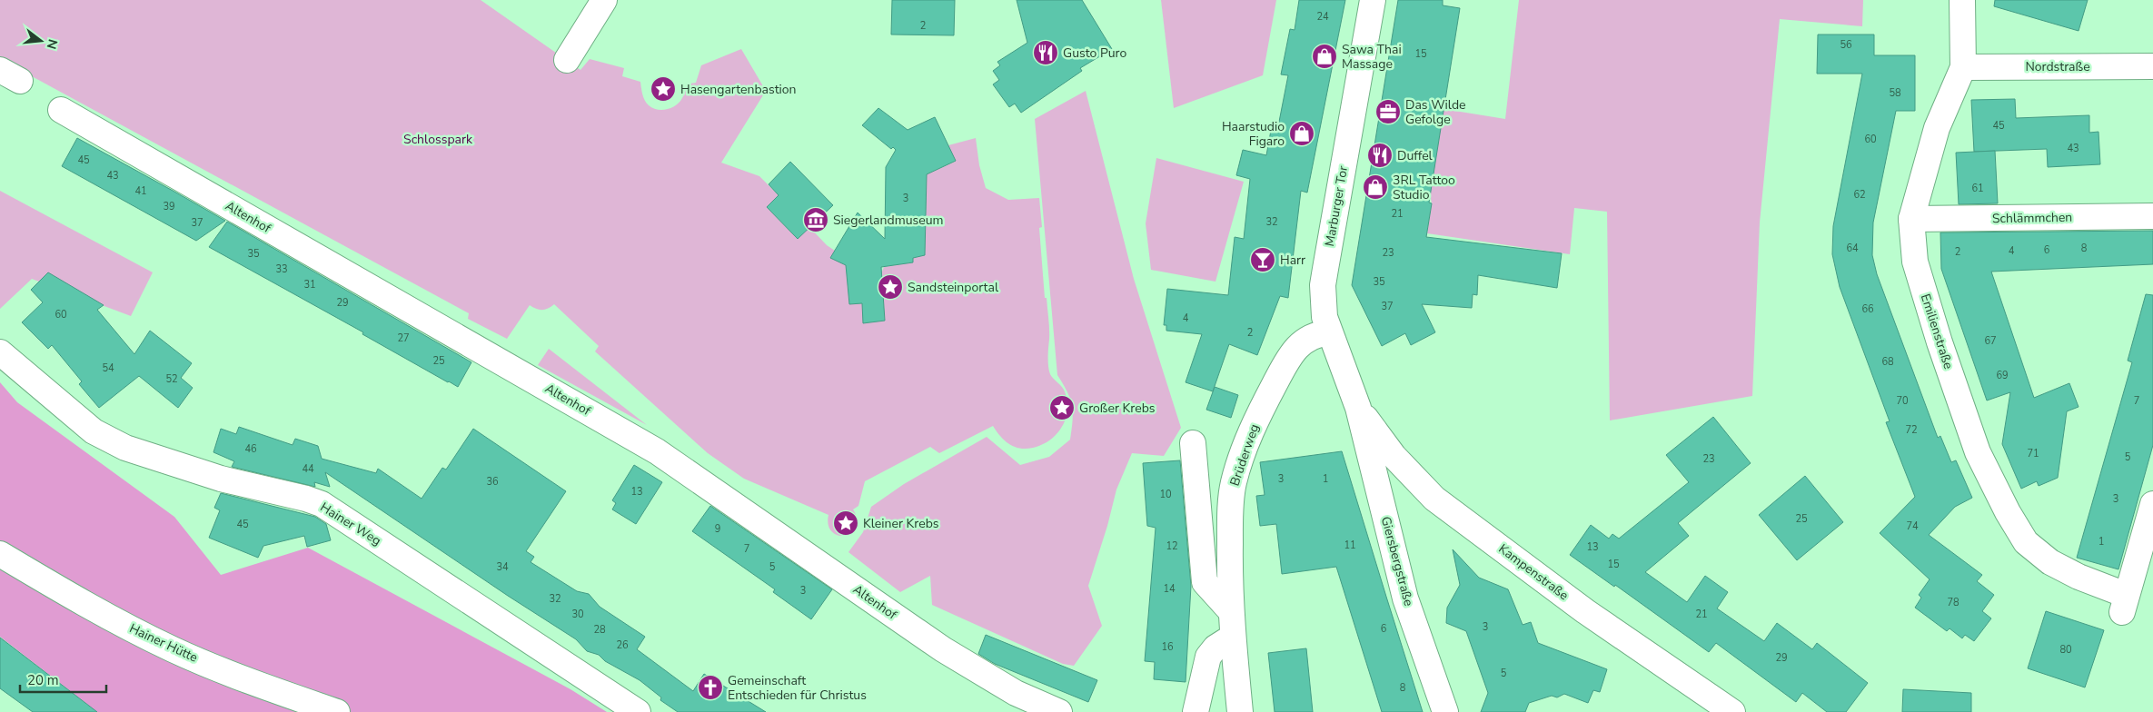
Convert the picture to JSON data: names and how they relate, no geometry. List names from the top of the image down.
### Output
{
  "streets": {
    "street": [
      "Nordstraße",
      "Marburger Tor",
      "Altenhof",
      "Schlämmchen",
      "Emilienstraße",
      "Brüderweg",
      "Hainer Weg",
      "Giersbergstraße",
      "Kampenstraße",
      "Hainer Hütte"
    ]
  },
  "crossings": [
    ["Nordstraße", "Emilienstraße"],
    ["Marburger Tor", "Brüderweg"],
    ["Marburger Tor", "Giersbergstraße"],
    ["Marburger Tor", "Kampenstraße"],
    ["Schlämmchen", "Emilienstraße"],
    ["Giersbergstraße", "Kampenstraße"]
  ],
  "parks": ["Schlosspark"],
  "places": {
    "restaurant": ["Gusto Puro", "Duffel"],
    "shop": ["Sawa Thai Massage", "Haarstudio Figaro", "3RL Tattoo Studio"],
    "place": [
      "Hasengartenbastion",
      "Sandsteinportal",
      "Großer Krebs",
      "Kleiner Krebs"
    ],
    "office": ["Das Wilde Gefolge"],
    "museum": ["Siegerlandmuseum"],
    "bar": ["Harr"],
    "church": ["Gemeinschaft Entschieden für Christus"]
  },
  "house_numbers": [
    "24",
    "2",
    "56",
    "15",
    "58",
    "45",
    "60",
    "43",
    "45",
    "43",
    "61",
    "41",
    "62",
    "3",
    "39",
    "21",
    "32",
    "37",
    "64",
    "8",
    "6",
    "4",
    "2",
    "23",
    "35",
    "33",
    "35",
    "31",
    "29",
    "37",
    "66",
    "60",
    "4",
    "2",
    "27",
    "67",
    "25",
    "68",
    "54",
    "69",
    "52",
    "70",
    "7",
    "72",
    "46",
    "71",
    "5",
    "23",
    "44",
    "3",
    "1",
    "36",
    "13",
    "10",
    "3",
    "25",
    "45",
    "74",
    "9",
    "1",
    "11",
    "12",
    "13",
    "7",
    "15",
    "34",
    "5",
    "14",
    "3",
    "32",
    "78",
    "30",
    "21",
    "3",
    "6",
    "28",
    "26",
    "16",
    "80",
    "29",
    "5",
    "8"
  ],
  "scale_bar": "20 m",
  "north": "right"
}
